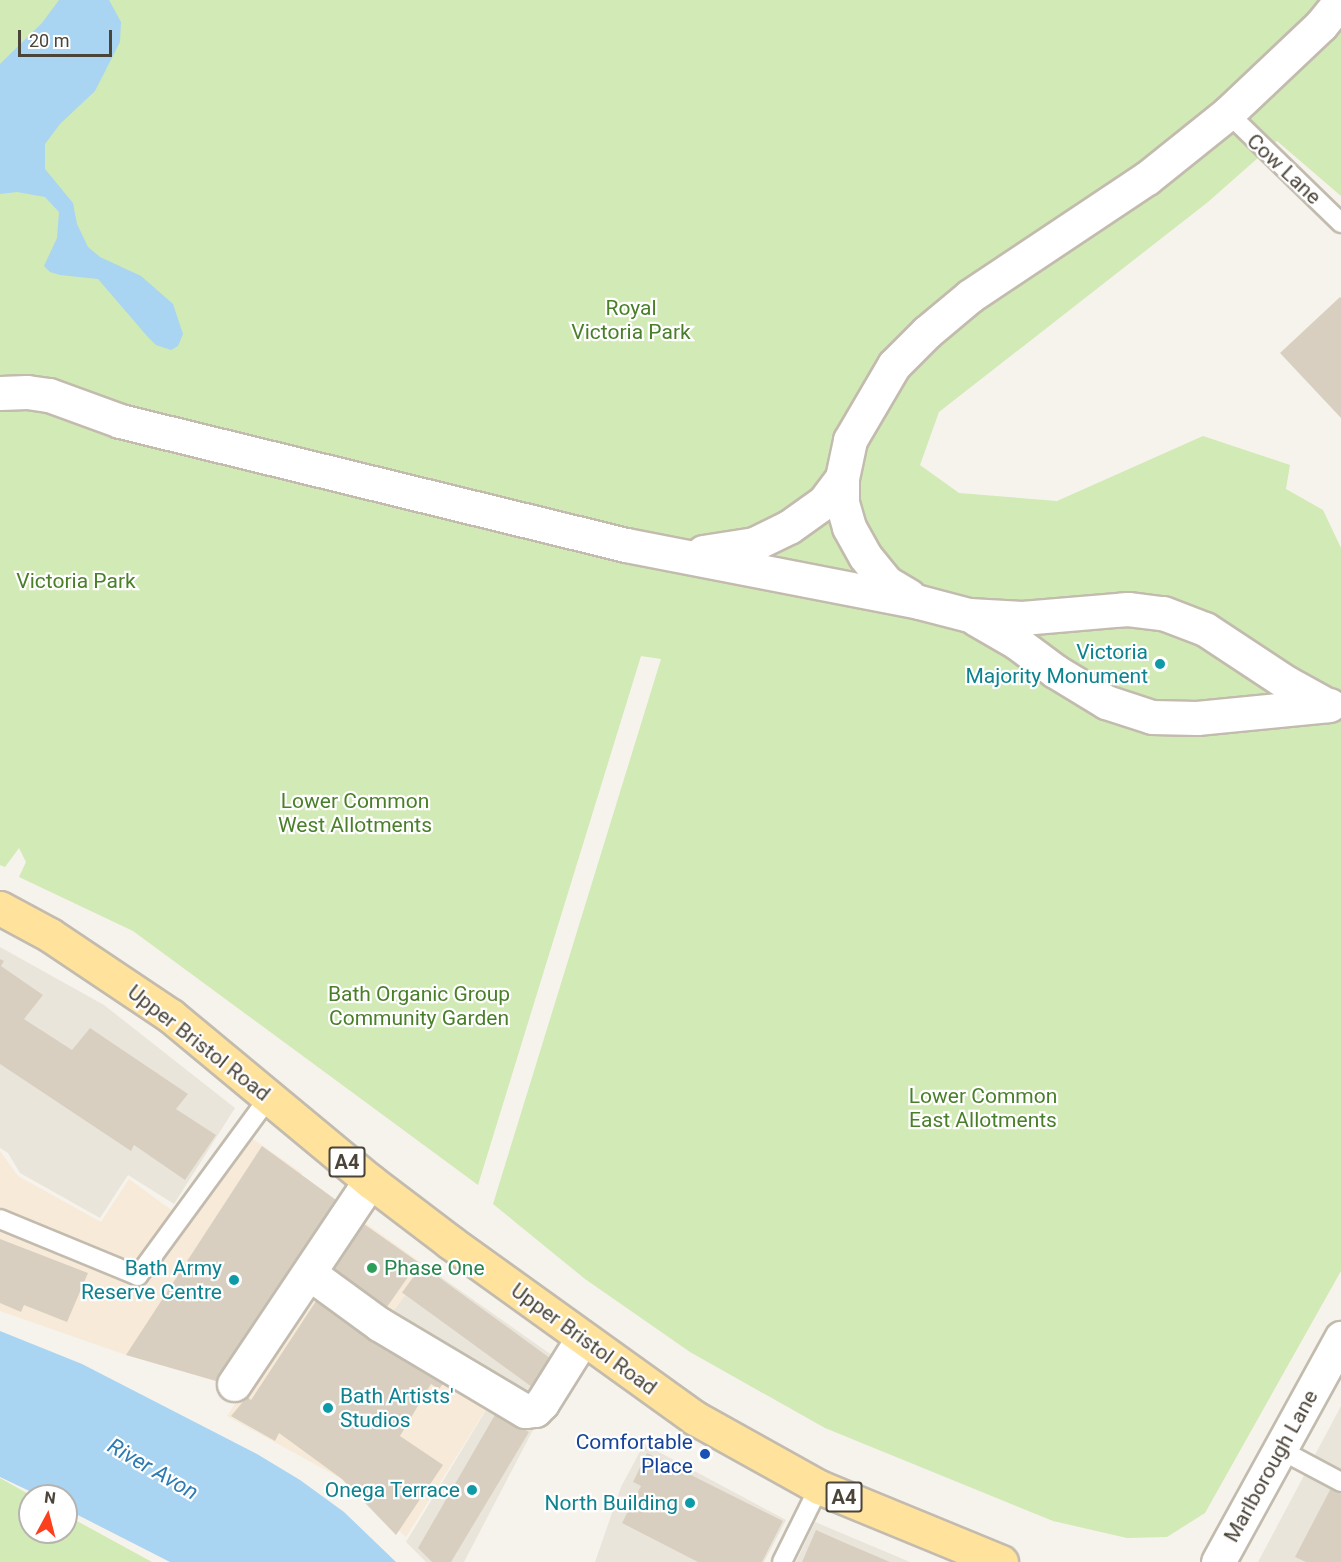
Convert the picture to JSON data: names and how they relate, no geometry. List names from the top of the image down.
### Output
{
  "streets": {
    "main road": ["Upper Bristol Road", "A4"],
    "street": ["Marlborough Lane"],
    "lane": ["Cow Lane"]
  },
  "water": ["River Avon"],
  "parks": [
    "Royal Victoria Park",
    "Victoria Park",
    "Lower Common West Allotments",
    "Bath Organic Group Community Garden",
    "Lower Common East Allotments"
  ],
  "places": [
    "Victoria Majority Monument",
    "Phase One",
    "Bath Army Reserve Centre",
    "Bath Artists' Studios",
    "Comfortable Place",
    "Onega Terrace",
    "North Building"
  ],
  "scale_bar": "20 m",
  "north": "top"
}
